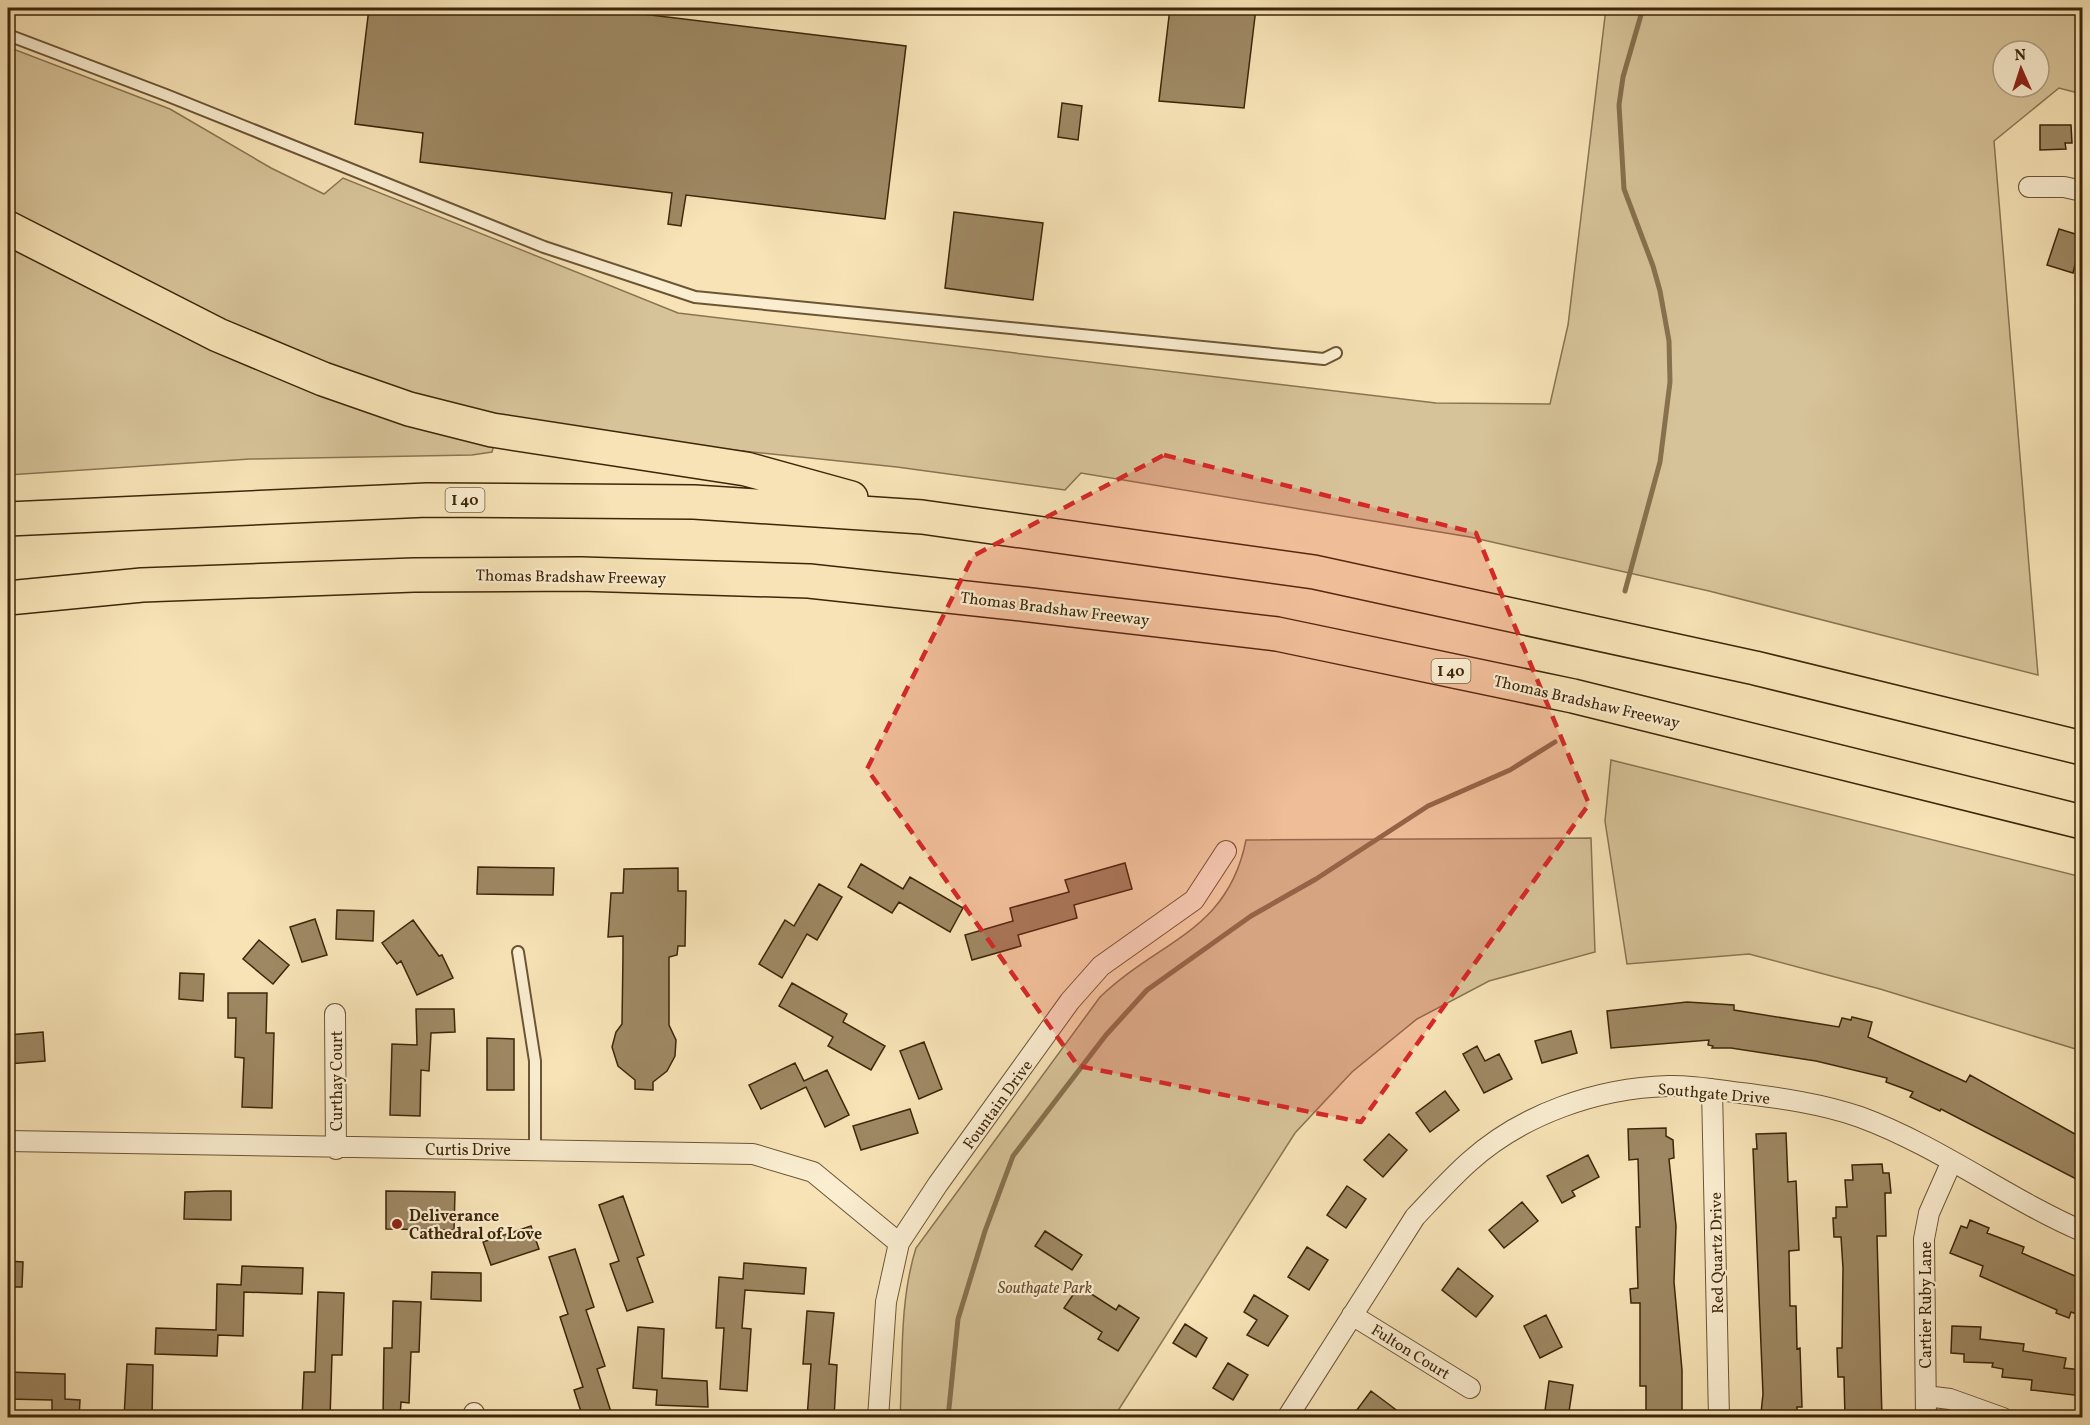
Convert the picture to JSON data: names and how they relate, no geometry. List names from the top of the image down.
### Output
{
  "streets": {
    "highway": ["I 40", "Thomas Bradshaw Freeway"],
    "street": [
      "Curthay Court",
      "Southgate Drive",
      "Fountain Drive",
      "Curtis Drive",
      "Red Quartz Drive",
      "Cartier Ruby Lane",
      "Fulton Court"
    ]
  },
  "crossings": [
    ["Curthay Court", "Curtis Drive"],
    ["Southgate Drive", "Red Quartz Drive"],
    ["Southgate Drive", "Cartier Ruby Lane"],
    ["Southgate Drive", "Fulton Court"],
    ["Fountain Drive", "Curtis Drive"]
  ],
  "parks": ["Southgate Park"],
  "places": ["Deliverance Cathedral of Love"],
  "north": "top"
}
